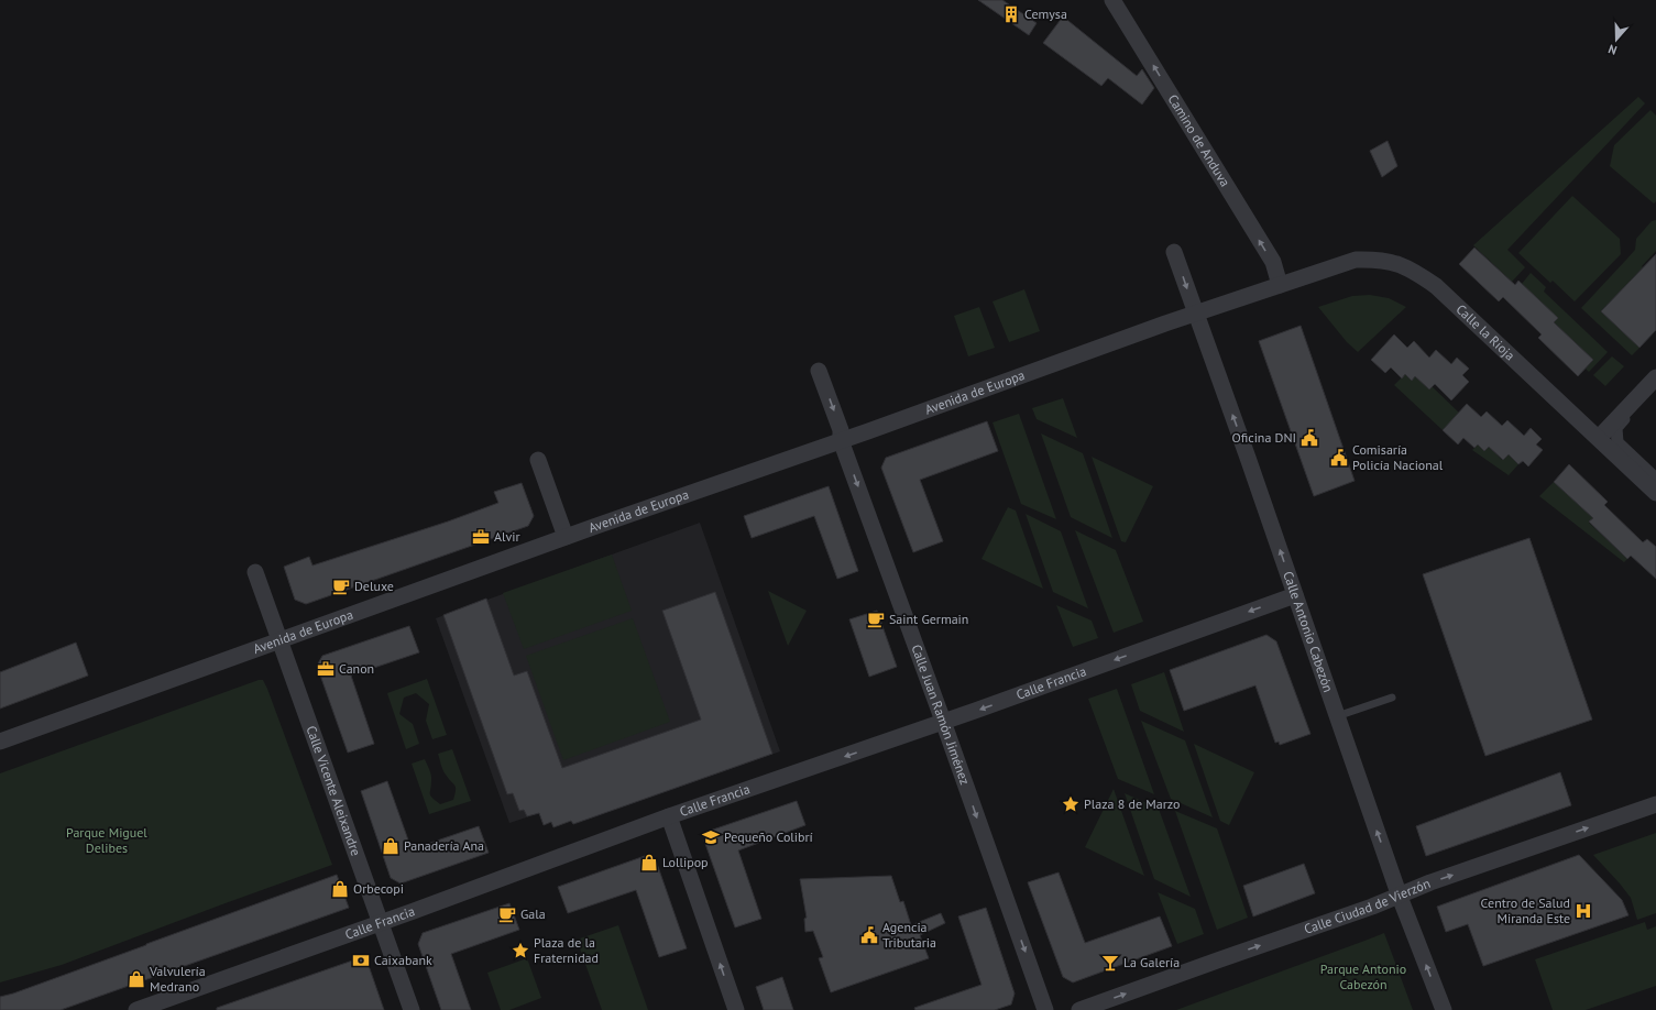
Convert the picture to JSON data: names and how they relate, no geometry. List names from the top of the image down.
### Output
{
  "streets": {
    "street": [
      "Camino de Anduva",
      "Calle la Rioja",
      "Avenida de Europa",
      "Calle Antonio Cabezón",
      "Calle Francia",
      "Calle Juan Ramón Jiménez",
      "Calle Vicente Aleixandre",
      "Calle Ciudad de Vierzón"
    ]
  },
  "crossings": [
    ["Camino de Anduva", "Calle la Rioja"],
    ["Camino de Anduva", "Avenida de Europa"],
    ["Calle la Rioja", "Avenida de Europa"],
    ["Avenida de Europa", "Calle Antonio Cabezón"],
    ["Avenida de Europa", "Calle Juan Ramón Jiménez"],
    ["Avenida de Europa", "Calle Vicente Aleixandre"],
    ["Calle Antonio Cabezón", "Calle Francia"],
    ["Calle Antonio Cabezón", "Calle Ciudad de Vierzón"],
    ["Calle Francia", "Calle Juan Ramón Jiménez"],
    ["Calle Francia", "Calle Vicente Aleixandre"]
  ],
  "one_way": [
    "Camino de Anduva",
    "Calle Antonio Cabezón",
    "Calle Francia",
    "Calle Juan Ramón Jiménez",
    "Calle Ciudad de Vierzón"
  ],
  "parks": ["Parque Miguel Delibes", "Parque Antonio Cabezón"],
  "places": {
    "building": ["Cemysa"],
    "public building": ["Oficina DNI", "Comisaría Policía Nacional", "Agencia Tributaria"],
    "office": ["Alvir", "Canon"],
    "cafe": ["Deluxe", "Saint Germain", "Gala"],
    "place": ["Plaza 8 de Marzo", "Plaza de la Fraternidad"],
    "school or university": ["Pequeño Colibrí"],
    "shop": [
      "Panadería Ana",
      "Lollipop",
      "Orbecopi",
      "Valvulería Medrano"
    ],
    "hospital": ["Centro de Salud Miranda Este"],
    "bank": ["Caixabank"],
    "bar": ["La Galería"]
  },
  "north": "bottom"
}
